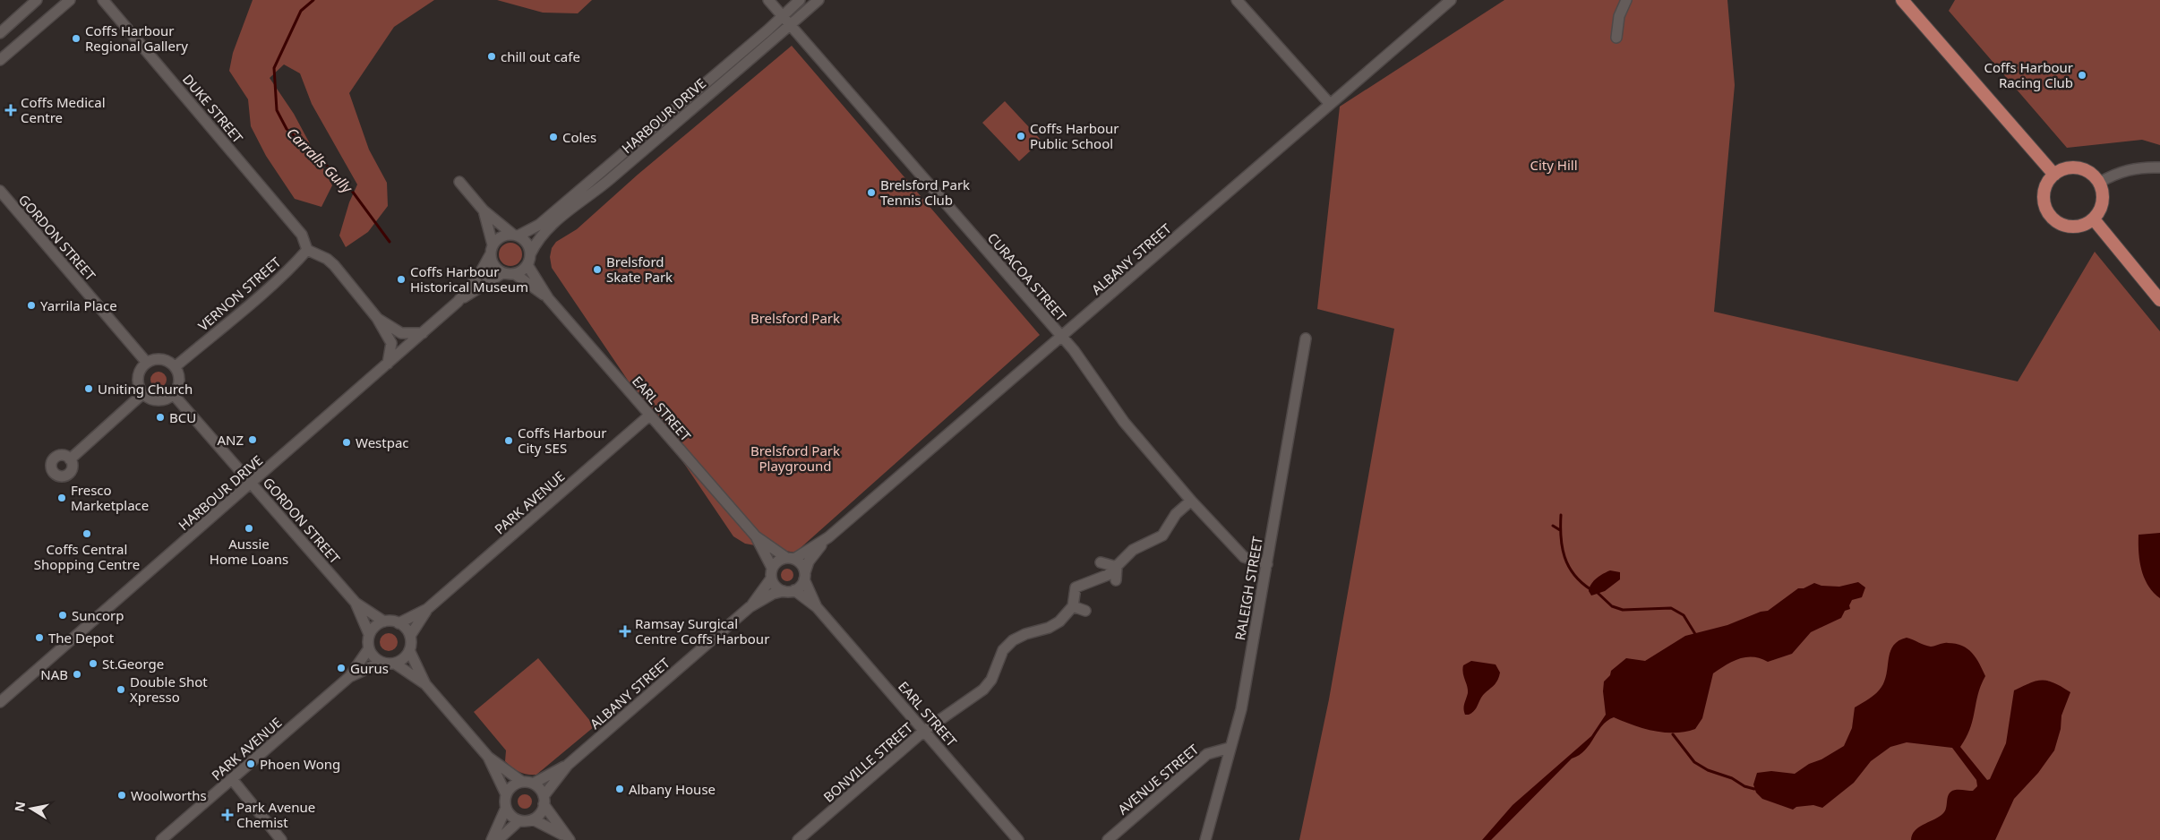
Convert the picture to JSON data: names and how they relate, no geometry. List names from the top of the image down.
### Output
{
  "streets": {
    "street": [
      "DUKE STREET",
      "HARBOUR DRIVE",
      "GORDON STREET",
      "ALBANY STREET",
      "CURACOA STREET",
      "VERNON STREET",
      "EARL STREET",
      "PARK AVENUE",
      "RALEIGH STREET",
      "BONVILLE STREET",
      "AVENUE STREET"
    ]
  },
  "crossings": [
    ["DUKE STREET", "VERNON STREET"],
    ["HARBOUR DRIVE", "GORDON STREET"],
    ["HARBOUR DRIVE", "CURACOA STREET"],
    ["HARBOUR DRIVE", "EARL STREET"],
    ["GORDON STREET", "VERNON STREET"],
    ["GORDON STREET", "PARK AVENUE"],
    ["ALBANY STREET", "CURACOA STREET"],
    ["ALBANY STREET", "EARL STREET"],
    ["CURACOA STREET", "RALEIGH STREET"],
    ["CURACOA STREET", "BONVILLE STREET"],
    ["EARL STREET", "PARK AVENUE"],
    ["EARL STREET", "BONVILLE STREET"],
    ["RALEIGH STREET", "AVENUE STREET"]
  ],
  "water": ["Carralls Gully"],
  "parks": ["City Hill", "Brelsford Park", "Brelsford Park Playground"],
  "places": {
    "other": [
      "Coffs Harbour Regional Gallery",
      "chill out cafe",
      "Coffs Harbour Racing Club",
      "Coffs Harbour Public School",
      "Coles",
      "Brelsford Park Tennis Club",
      "Brelsford Skate Park",
      "Coffs Harbour Historical Museum",
      "Yarrila Place",
      "Uniting Church",
      "BCU",
      "ANZ",
      "Coffs Harbour City SES",
      "Westpac",
      "Fresco Marketplace",
      "Aussie Home Loans",
      "Coffs Central Shopping Centre",
      "Suncorp",
      "The Depot",
      "St.George",
      "Gurus",
      "NAB",
      "Double Shot Xpresso",
      "Phoen Wong",
      "Albany House",
      "Woolworths"
    ],
    "health": ["Coffs Medical Centre", "Ramsay Surgical Centre Coffs Harbour", "Park Avenue Chemist"]
  },
  "north": "left"
}
